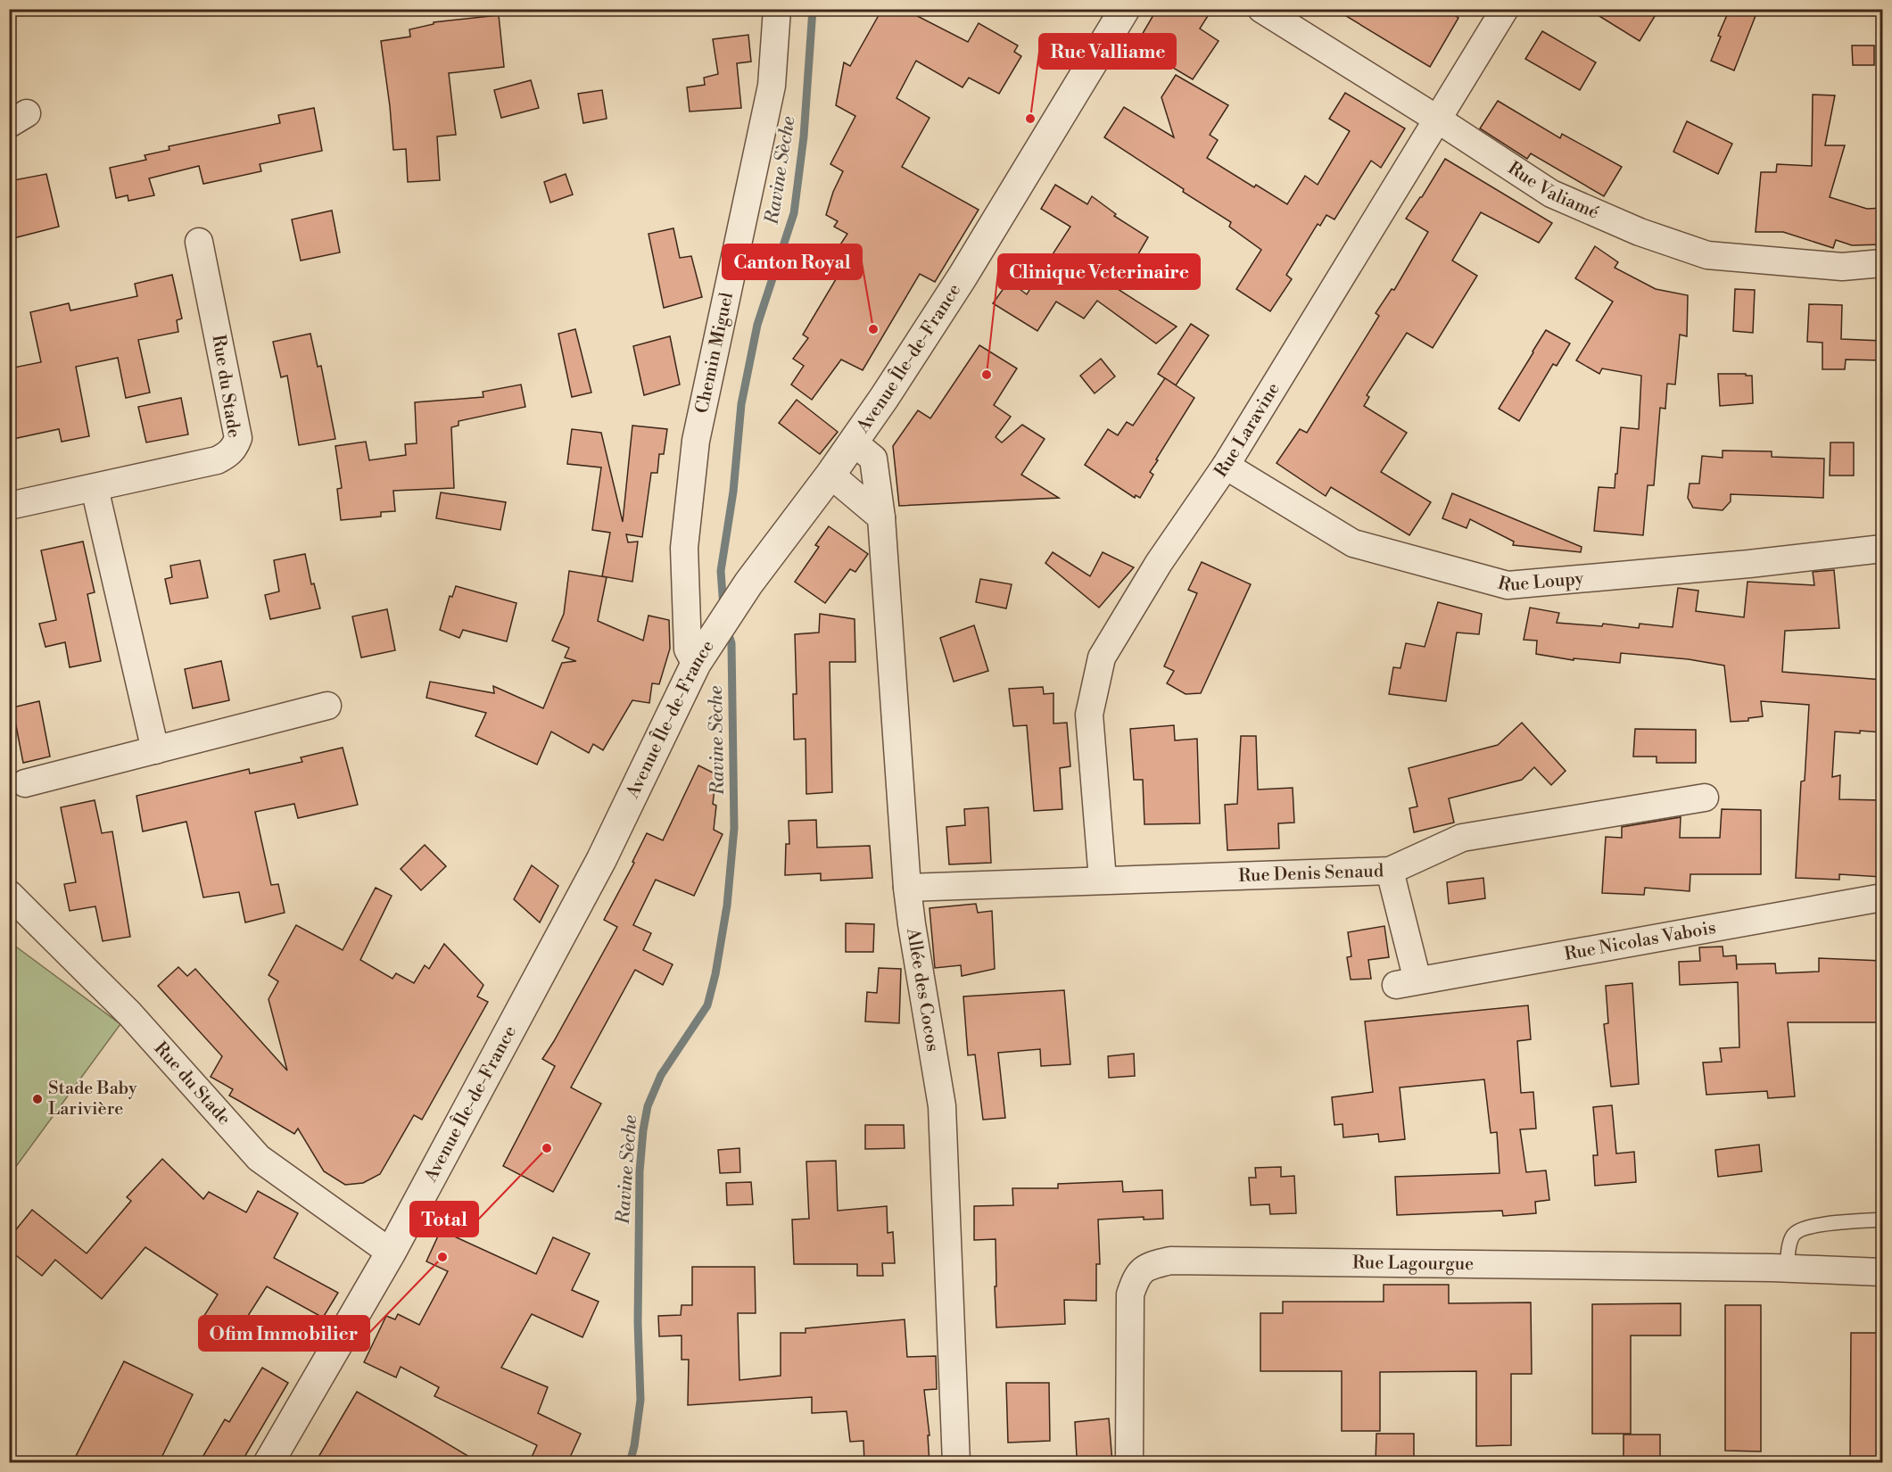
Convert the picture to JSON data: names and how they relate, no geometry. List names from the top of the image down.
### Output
{
  "streets": {
    "street": [
      "Rue Valiamé",
      "Chemin Miguel",
      "Avenue Île-de-France",
      "Rue du Stade",
      "Rue Laravine",
      "Rue Loupy",
      "Rue Denis Senaud",
      "Rue Nicolas Vabois",
      "Allée des Cocos",
      "Rue Lagourgue"
    ]
  },
  "crossings": [
    ["Rue Valiamé", "Rue Laravine"],
    ["Chemin Miguel", "Avenue Île-de-France"],
    ["Avenue Île-de-France", "Rue du Stade"],
    ["Avenue Île-de-France", "Allée des Cocos"],
    ["Rue Laravine", "Rue Loupy"],
    ["Rue Laravine", "Rue Denis Senaud"],
    ["Rue Denis Senaud", "Rue Nicolas Vabois"],
    ["Rue Denis Senaud", "Allée des Cocos"]
  ],
  "water": ["Ravine Sèche"],
  "places": [
    "Rue Valliame",
    "Canton Royal",
    "Clinique Veterinaire",
    "Stade Baby Larivière",
    "Total",
    "Ofim Immobilier"
  ]
}
